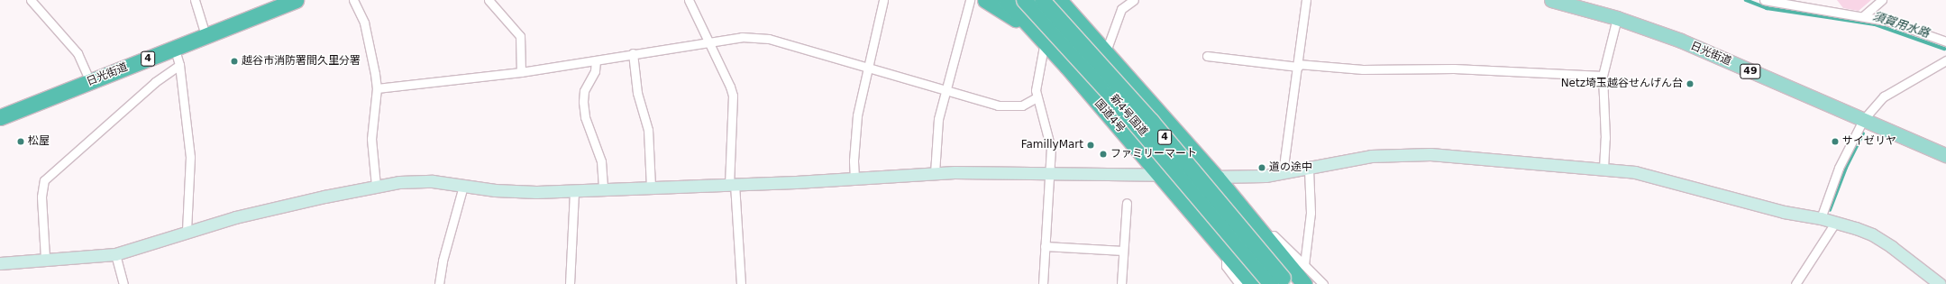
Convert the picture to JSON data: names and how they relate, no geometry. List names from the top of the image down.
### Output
{
  "streets": {
    "highway": [
      "日光街道",
      "4",
      "新4号国道",
      "国道4号"
    ],
    "main road": ["49"]
  },
  "water": ["須賀用水路"],
  "places": [
    "越谷市消防署間久里分署",
    "Netz埼玉越谷せんげん台",
    "松屋",
    "サイゼリヤ",
    "FamillyMart",
    "ファミリーマート",
    "道の途中"
  ]
}
